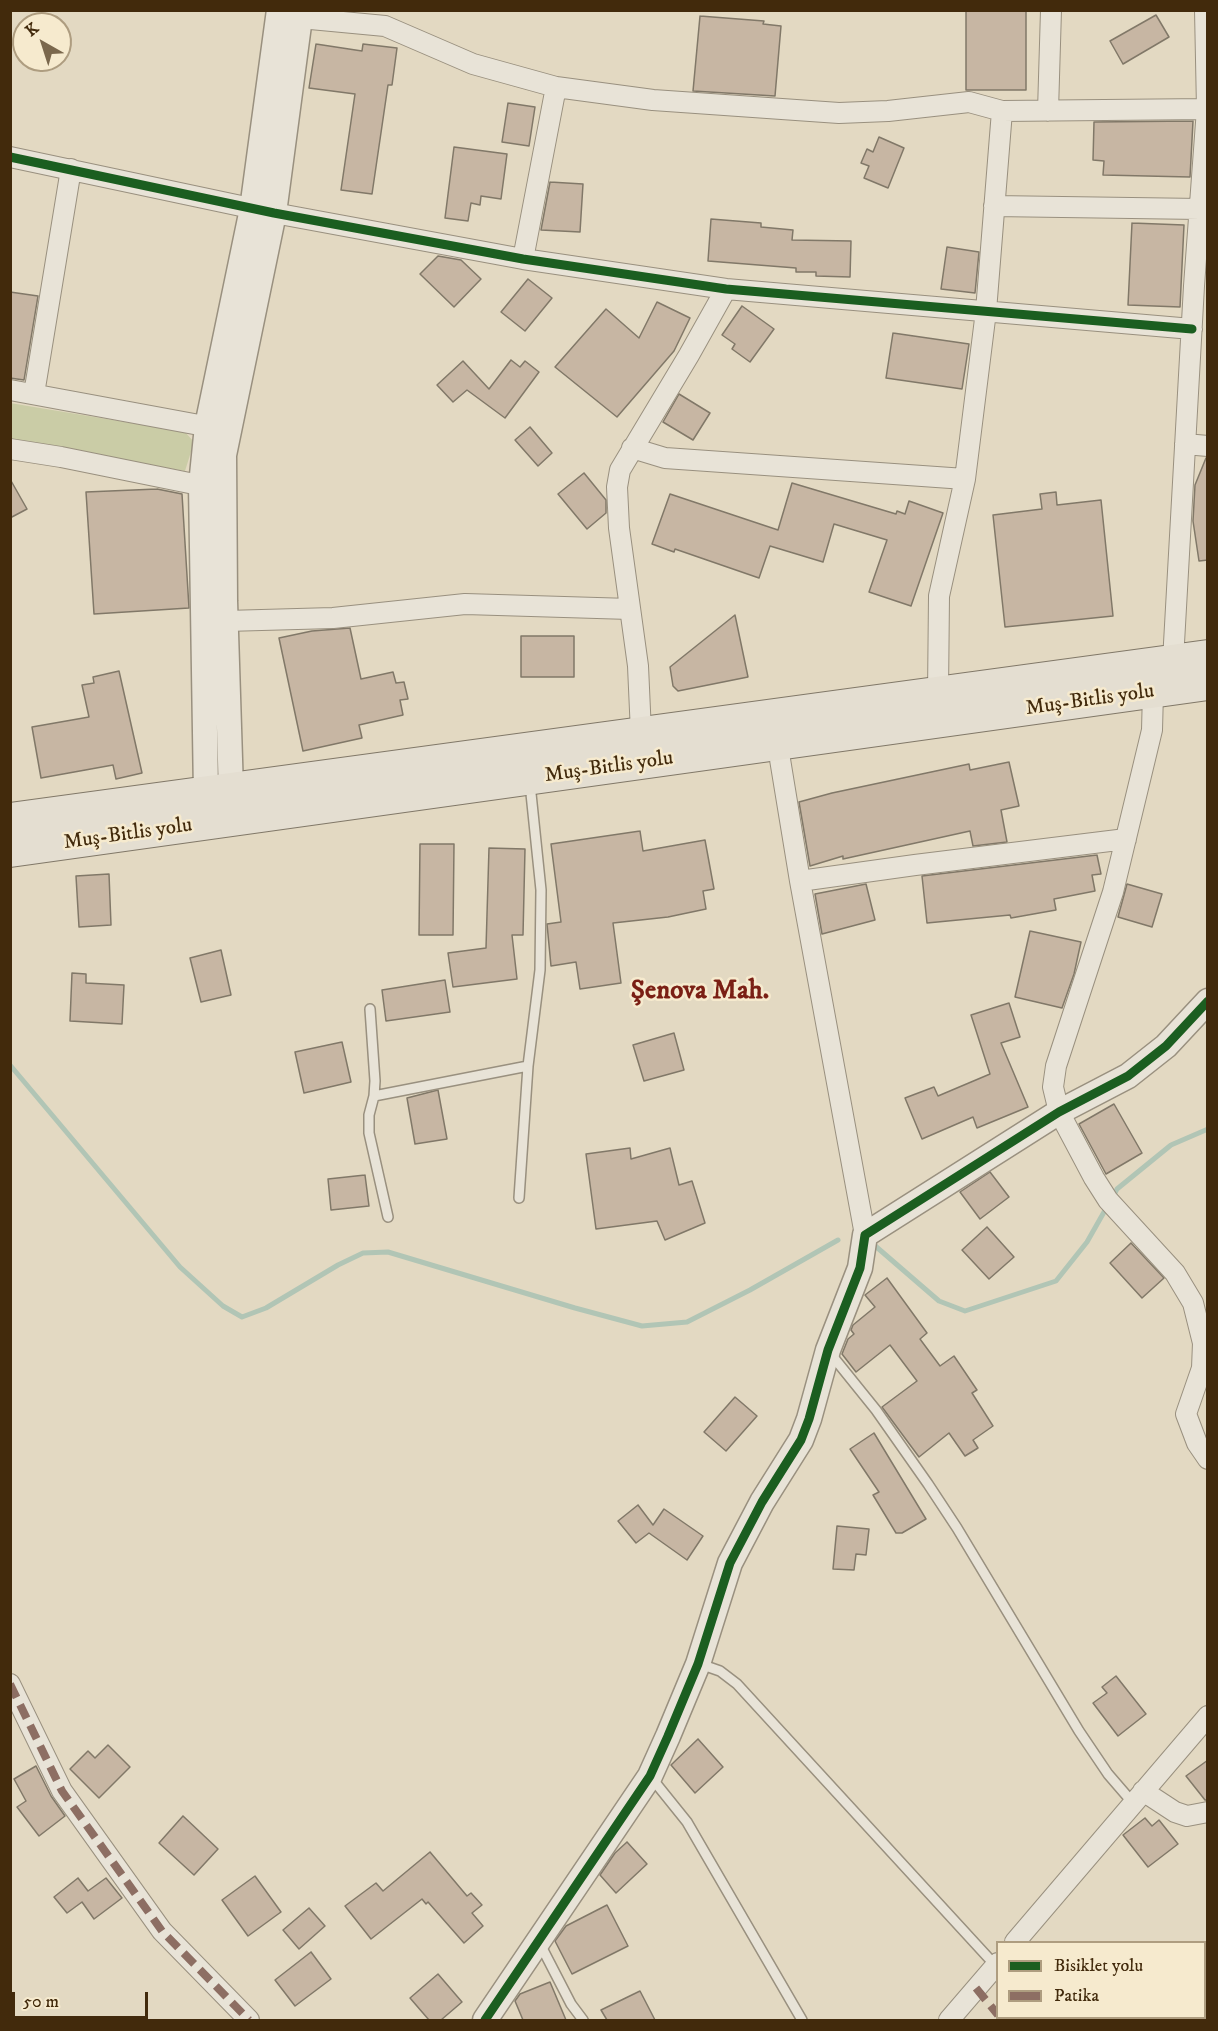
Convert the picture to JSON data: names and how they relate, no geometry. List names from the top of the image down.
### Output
{
  "streets": {
    "highway": ["Muş-Bitlis yolu"]
  },
  "districts": ["Şenova Mah."],
  "legend": ["Bisiklet yolu", "Patika"],
  "scale_bar": "50 m",
  "north": "top left"
}
